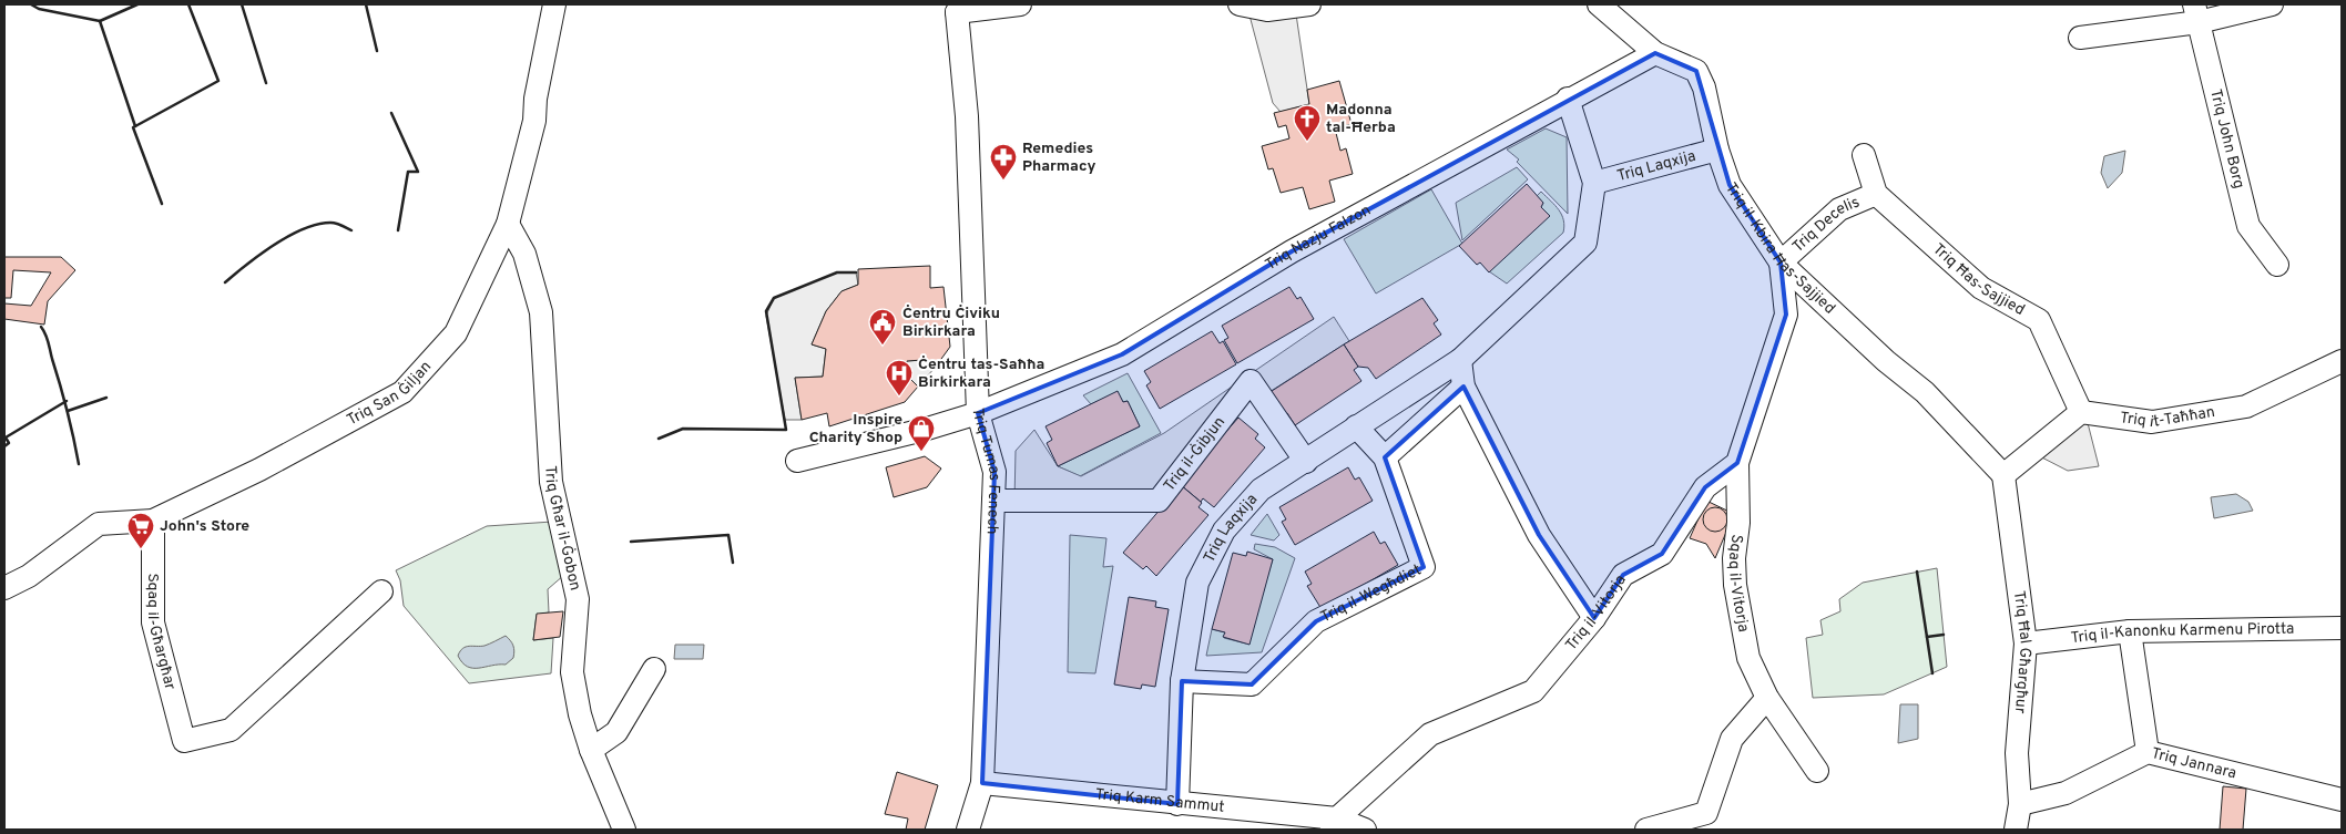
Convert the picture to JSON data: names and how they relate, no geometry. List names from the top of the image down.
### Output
{
  "streets": {
    "street": [
      "Triq John Borg",
      "Triq Laqxija",
      "Triq Decelis",
      "Triq Nazju Falzon",
      "Triq il-Kbira Ħas-Sajjied",
      "Triq Ħas-Sajjied",
      "Triq San Ġiljan",
      "Triq it-Taħħan",
      "Triq il-Ġibjun",
      "Triq Tumas Fenech",
      "Triq Għar il-Ġobon",
      "Sqaq il-Vitorja",
      "Triq il-Wegħdiet",
      "Triq il-Vitorja",
      "Sqaq il-Għargħar",
      "Triq il-Kanonku Karmenu Pirotta",
      "Triq Ħal Għargħur",
      "Triq Jannara",
      "Triq Karm Sammut"
    ]
  },
  "crossings": [
    ["Triq Laqxija", "Triq Nazju Falzon"],
    ["Triq Laqxija", "Triq il-Kbira Ħas-Sajjied"],
    ["Triq Laqxija", "Triq il-Ġibjun"],
    ["Triq Laqxija", "Triq il-Wegħdiet"],
    ["Triq Laqxija", "Triq Karm Sammut"],
    ["Triq Decelis", "Triq il-Kbira Ħas-Sajjied"],
    ["Triq Decelis", "Triq Ħas-Sajjied"],
    ["Triq Nazju Falzon", "Triq il-Kbira Ħas-Sajjied"],
    ["Triq Nazju Falzon", "Triq Tumas Fenech"],
    ["Triq il-Kbira Ħas-Sajjied", "Triq Ħal Għargħur"],
    ["Triq Ħas-Sajjied", "Triq it-Taħħan"],
    ["Triq San Ġiljan", "Triq Għar il-Ġobon"],
    ["Triq San Ġiljan", "Sqaq il-Għargħar"],
    ["Triq il-Ġibjun", "Triq Tumas Fenech"],
    ["Triq Tumas Fenech", "Triq Karm Sammut"],
    ["Sqaq il-Vitorja", "Triq il-Vitorja"],
    ["Triq il-Vitorja", "Triq Karm Sammut"],
    ["Triq il-Kanonku Karmenu Pirotta", "Triq Ħal Għargħur"],
    ["Triq Ħal Għargħur", "Triq Jannara"]
  ],
  "places": {
    "church": ["Madonna tal-Ħerba"],
    "pharmacy": ["Remedies Pharmacy"],
    "public building": ["Ċentru Ċiviku Birkirkara"],
    "hospital": ["Ċentru tas-Saħħa Birkirkara"],
    "shop": ["Inspire Charity Shop"],
    "supermarket": ["John's Store"]
  }
}
